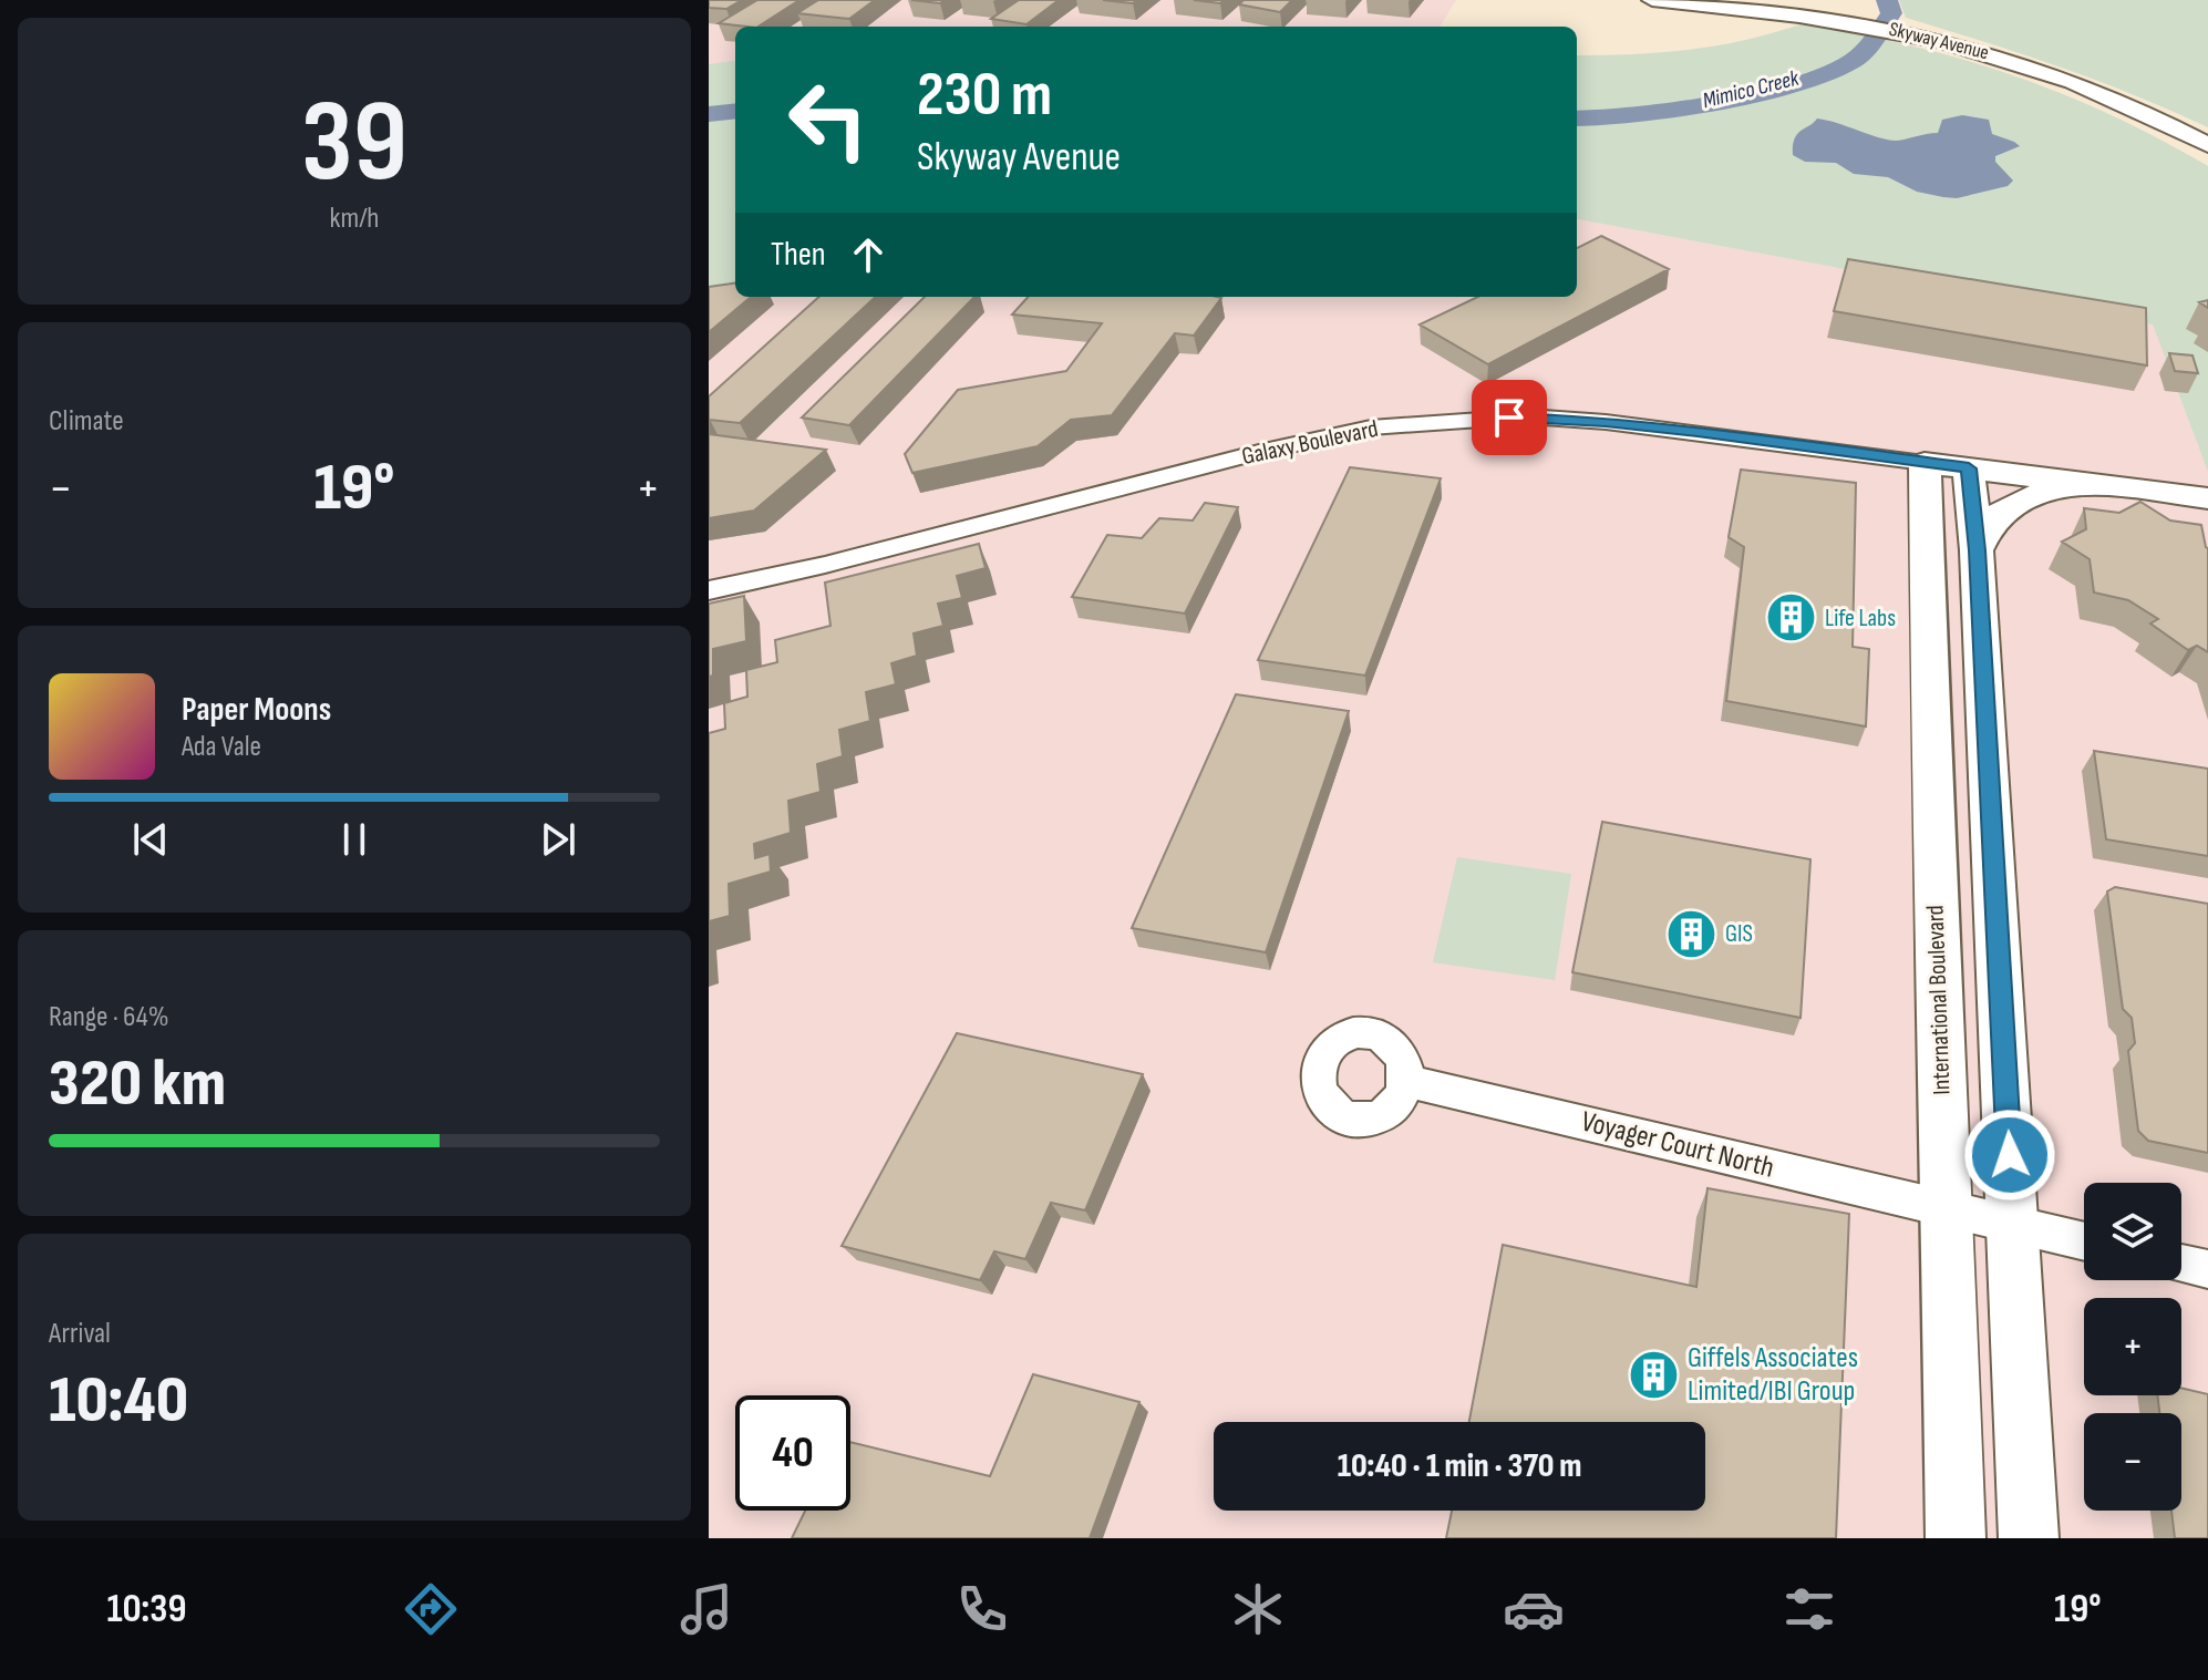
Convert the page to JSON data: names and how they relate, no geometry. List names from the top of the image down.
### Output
{
  "streets": {
    "street": [
      "Skyway Avenue",
      "Galaxy Boulevard",
      "International Boulevard",
      "Voyager Court North"
    ]
  },
  "crossings": [
    ["Galaxy Boulevard", "International Boulevard"],
    ["International Boulevard", "Voyager Court North"]
  ],
  "water": ["Mimico Creek"],
  "places": {
    "building": ["Life Labs", "GIS", "Giffels Associates Limited/IBI Group"]
  },
  "page": {
    "tile": [
      ["39", "km/h"],
      "Climate",
      ["Range · 64%", "320 km"],
      ["Arrival", "10:40"]
    ],
    "turn": ["230 m", "Skyway Avenue"],
    "then": "Then",
    "heat": ["−", "19°", "+"],
    "song": ["Paper Moons", "Ada Vale"],
    "map_buttons": ["+", "−"],
    "limit": "40",
    "trip": "10:40 · 1 min · 370 m",
    "tabs": ["10:39", "19°"]
  }
}
